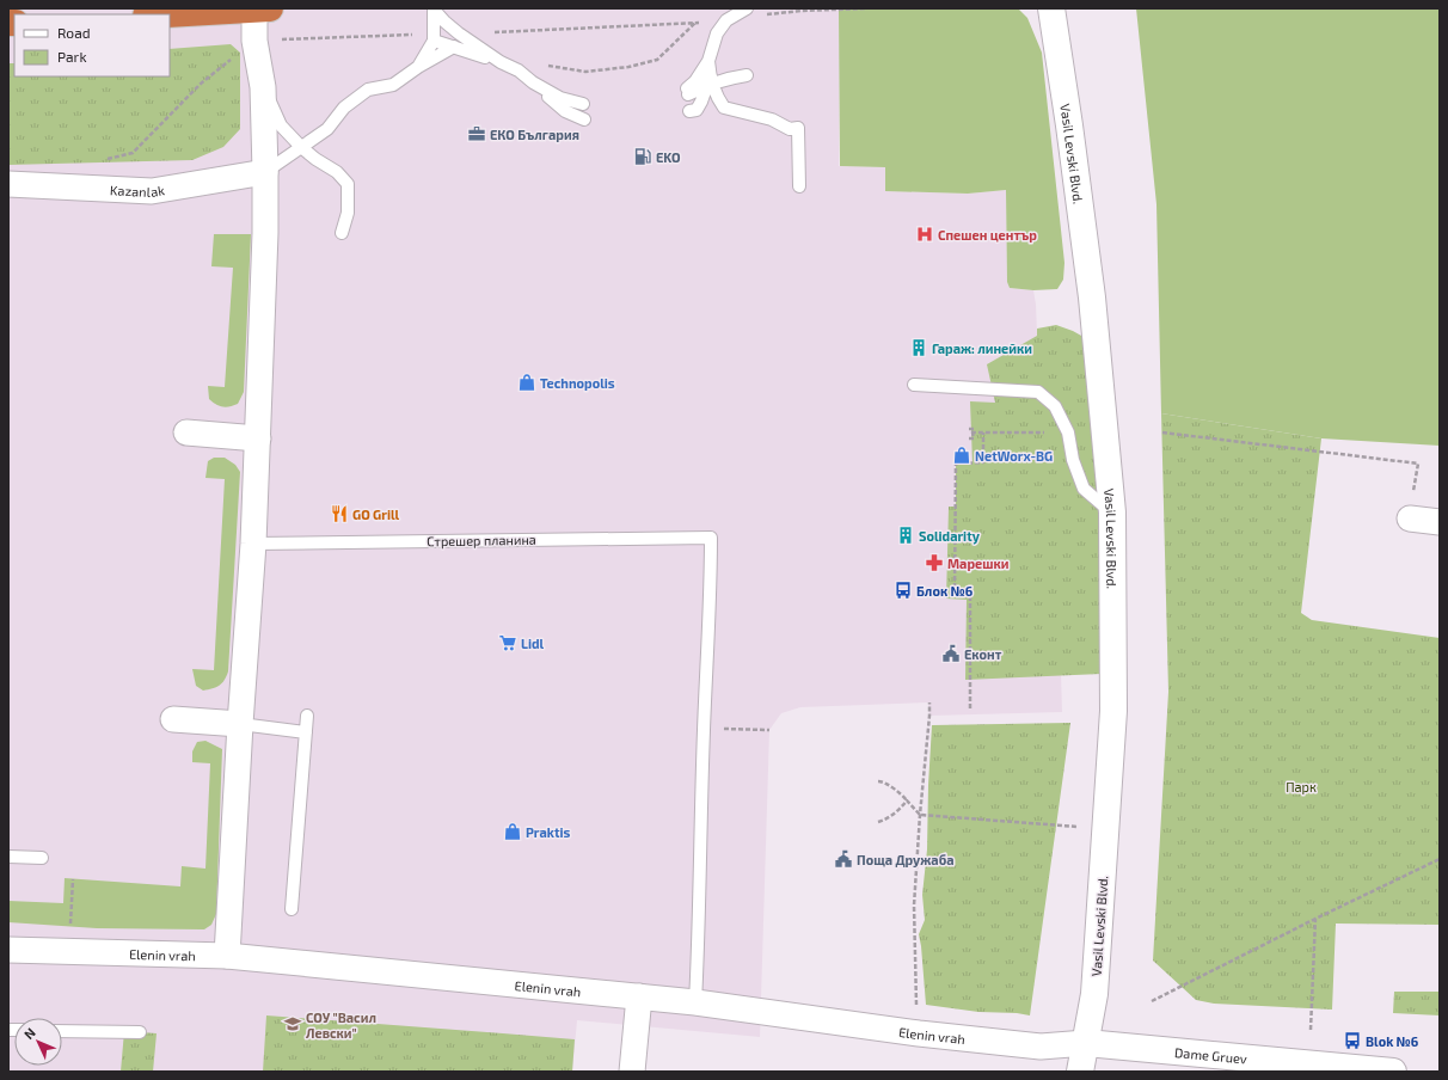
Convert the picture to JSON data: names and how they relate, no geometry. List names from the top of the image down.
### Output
{
  "streets": {
    "main road": ["Vasil Levski Blvd.", "Dame Gruev"],
    "street": ["Kazanlak", "Elenin vrah"],
    "lane": ["Стрешер планина"]
  },
  "crossings": [
    ["Vasil Levski Blvd.", "Elenin vrah"],
    ["Vasil Levski Blvd.", "Dame Gruev"],
    ["Elenin vrah", "Dame Gruev"]
  ],
  "parks": ["Парк"],
  "places": {
    "office": ["ЕКО България"],
    "fuel station": ["EKO"],
    "hospital": ["Спешен център"],
    "building": ["Гараж: линейки", "Solidarity"],
    "shop": ["Technopolis", "NetWorx-BG", "Praktis"],
    "restaurant": ["GO Grill"],
    "pharmacy": ["Марешки"],
    "bus stop": ["Блок №6", "Blok №6"],
    "supermarket": ["Lidl"],
    "public building": ["Еконт", "Поща Дружаба"],
    "school or university": ["СОУ \"Васил Левски\""]
  },
  "legend": ["Road", "Park"],
  "north": "top left"
}
